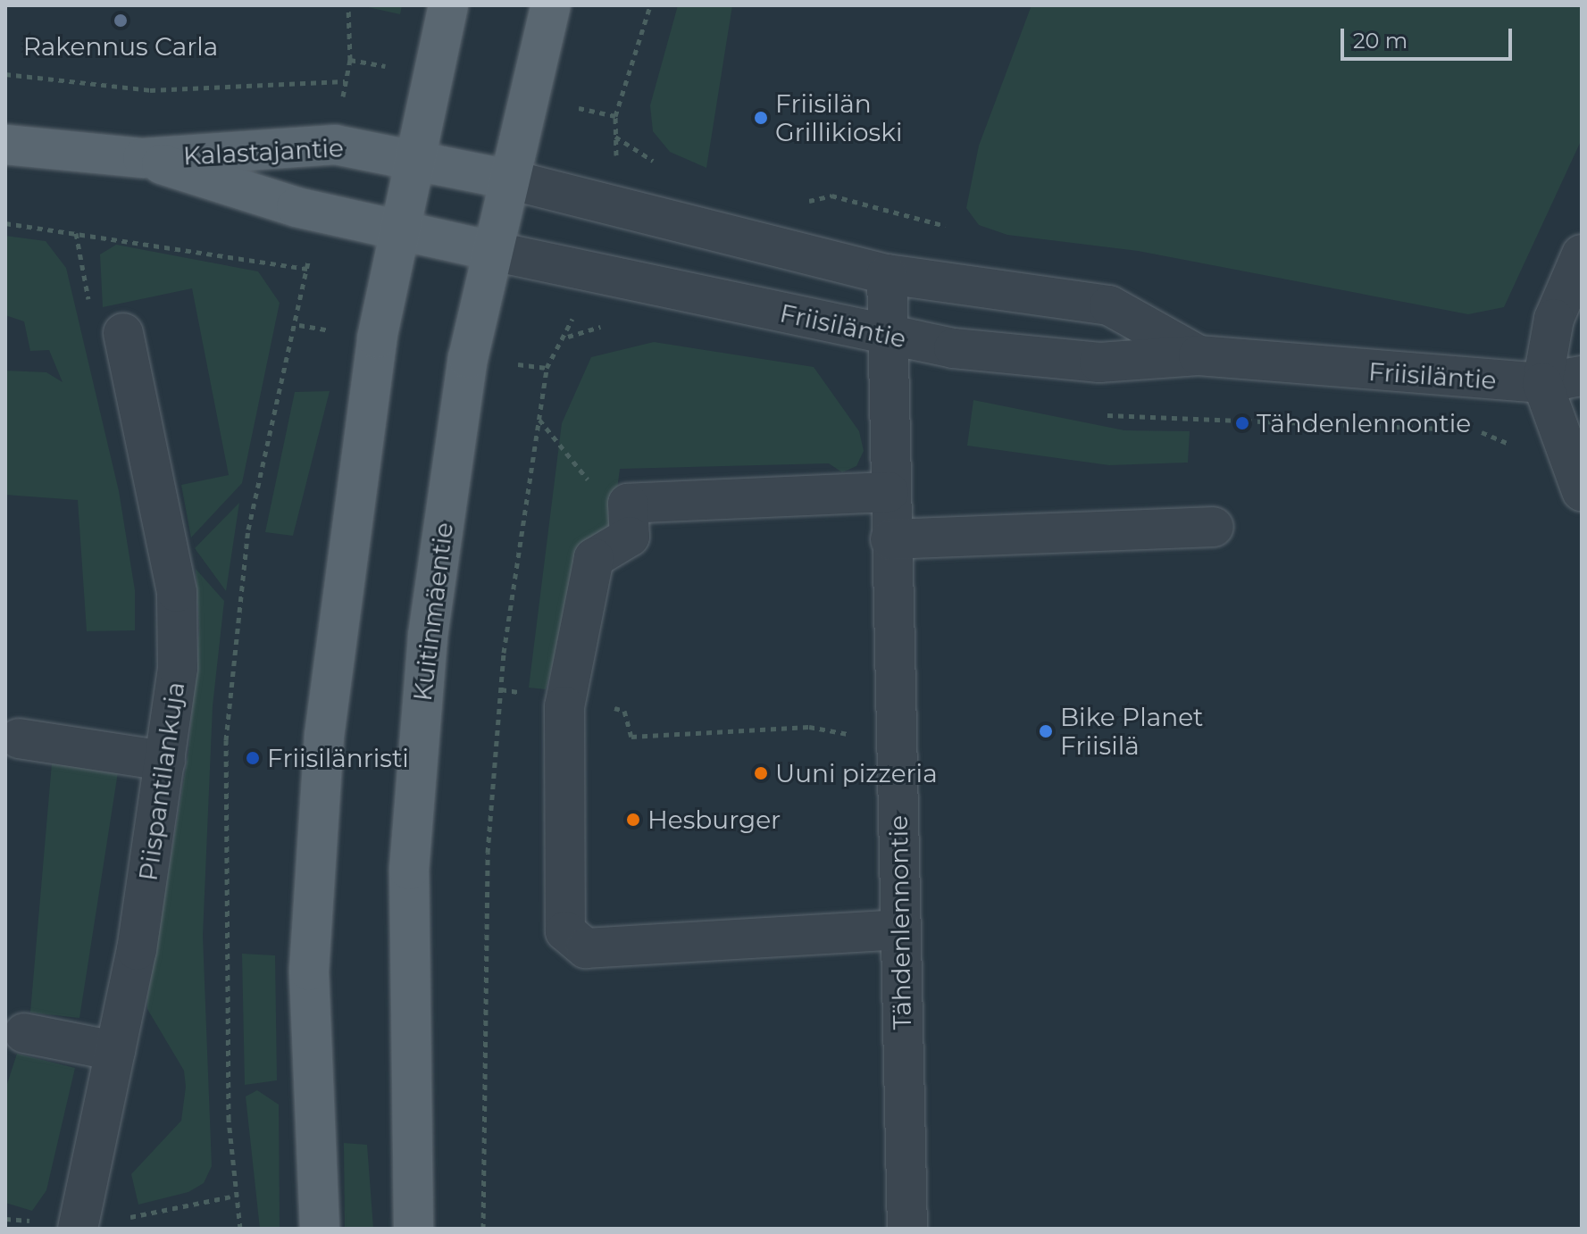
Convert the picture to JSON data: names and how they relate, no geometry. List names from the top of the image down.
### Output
{
  "streets": {
    "main road": ["Kalastajantie", "Kuitinmäentie"],
    "street": ["Friisiläntie", "Piispantilankuja", "Tähdenlennontie"]
  },
  "crossings": [
    ["Kalastajantie", "Friisiläntie"],
    ["Kalastajantie", "Kuitinmäentie"],
    ["Friisiläntie", "Kuitinmäentie"],
    ["Friisiläntie", "Tähdenlennontie"]
  ],
  "places": [
    "Rakennus Carla",
    "Friisilän Grillikioski",
    "Tähdenlennontie",
    "Bike Planet Friisilä",
    "Friisilänristi",
    "Uuni pizzeria",
    "Hesburger"
  ],
  "scale_bar": "20 m"
}
